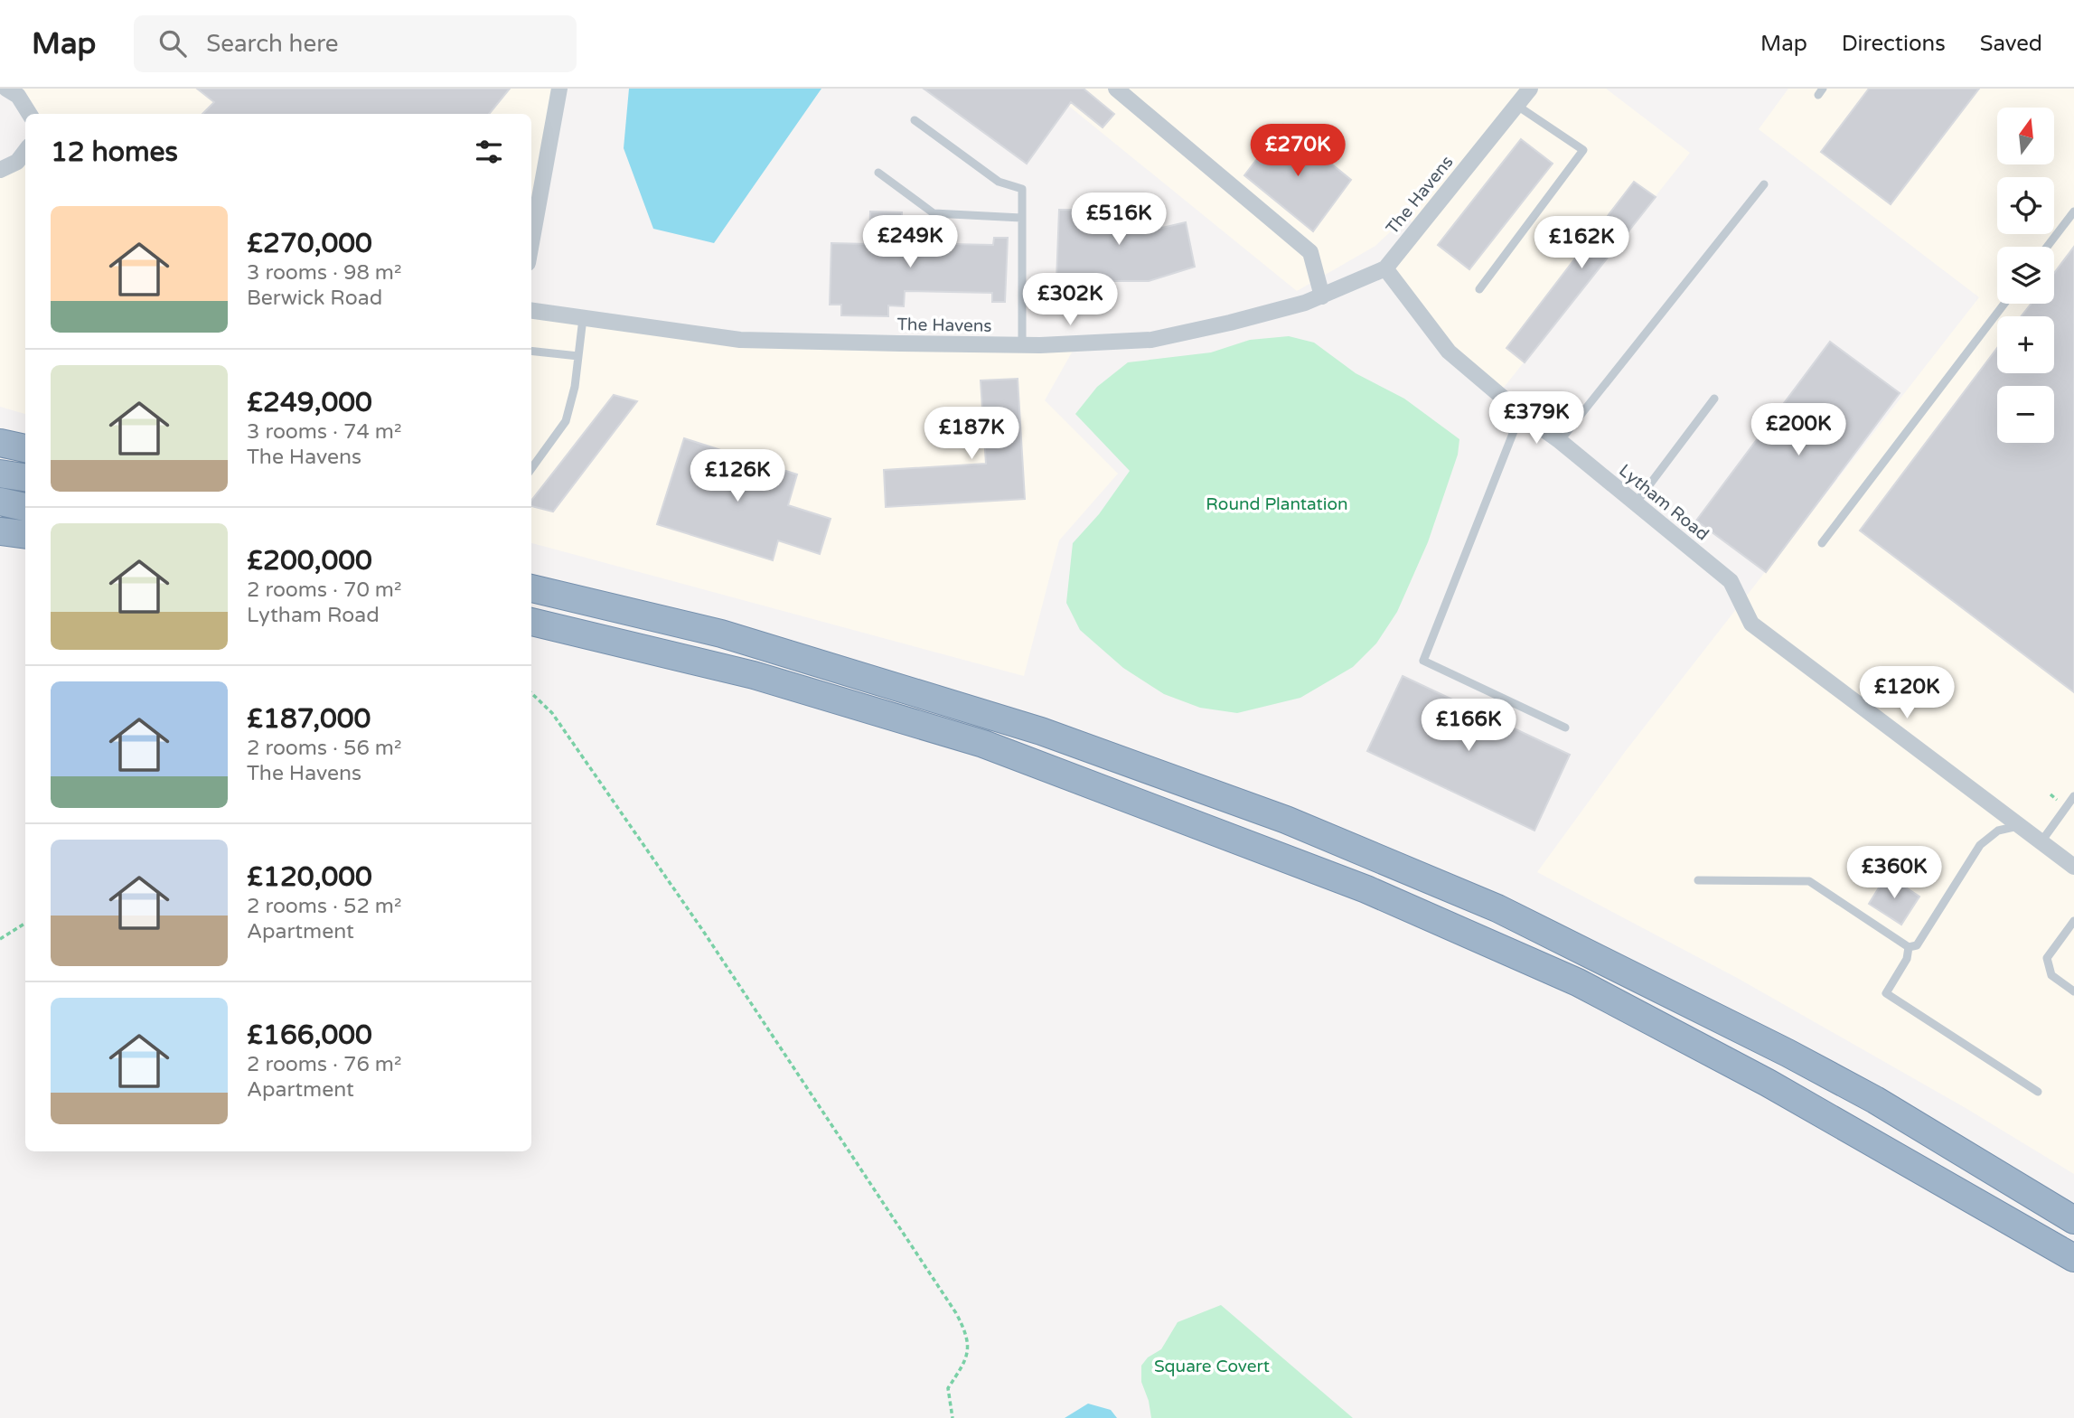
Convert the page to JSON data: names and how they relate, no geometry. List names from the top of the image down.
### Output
{
  "streets": {
    "street": ["The Havens", "Lytham Road"]
  },
  "crossings": [
    ["The Havens", "Lytham Road"]
  ],
  "parks": ["Round Plantation", "Square Covert"],
  "north": "top",
  "page": {
    "header": "Map",
    "search": "Search here",
    "nav": ["Map", "Directions", "Saved"],
    "map_buttons": ["+", "−"],
    "heading": "12 homes",
    "price": [
      "£270K",
      "£516K",
      "£249K",
      "£162K",
      "£302K",
      "£379K",
      "£200K",
      "£187K",
      "£126K",
      "£120K",
      "£166K",
      "£360K"
    ],
    "list": [
      {
        "name": "£270,000",
        "note": "3 rooms · 98 m² · Berwick Road"
      },
      {
        "name": "£249,000",
        "note": "3 rooms · 74 m² · The Havens"
      },
      {
        "name": "£200,000",
        "note": "2 rooms · 70 m² · Lytham Road"
      },
      {
        "name": "£187,000",
        "note": "2 rooms · 56 m² · The Havens"
      },
      {
        "name": "£120,000",
        "note": "2 rooms · 52 m² · Apartment"
      },
      {
        "name": "£166,000",
        "note": "2 rooms · 76 m² · Apartment"
      }
    ]
  }
}
